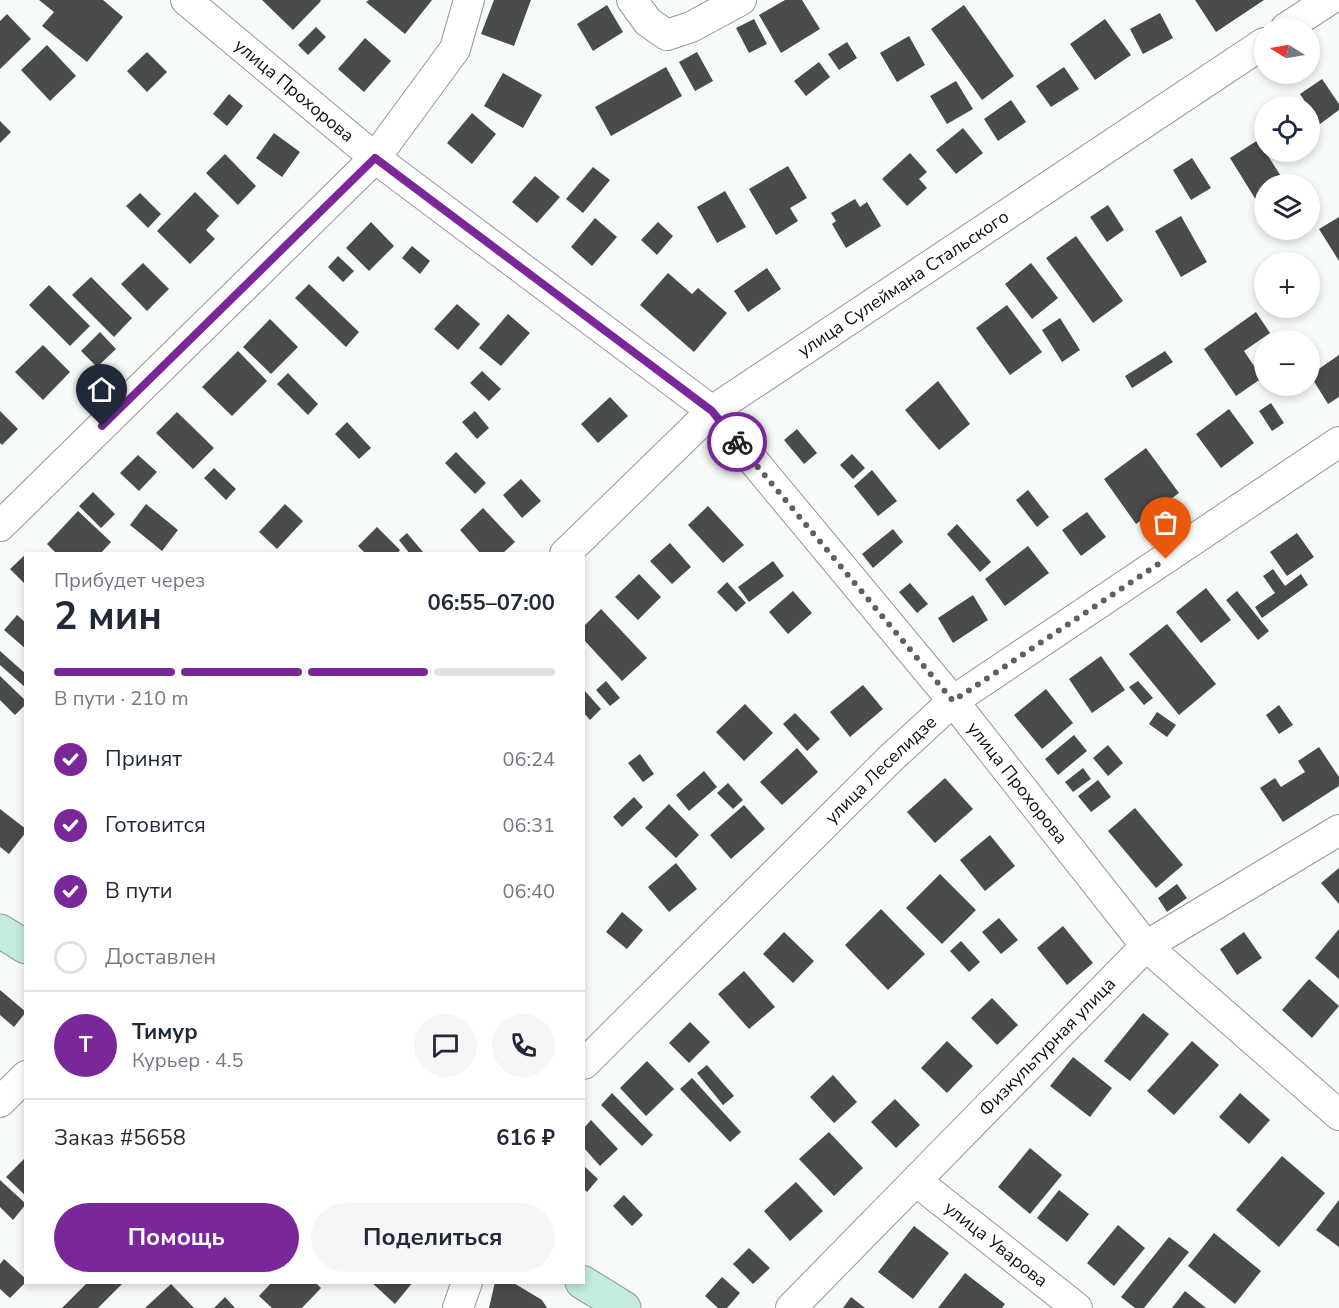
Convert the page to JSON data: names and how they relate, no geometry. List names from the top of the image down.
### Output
{
  "streets": {
    "street": [
      "улица Прохорова",
      "улица Сулеймана Стальского",
      "улица Леселидзе",
      "Физкультурная улица",
      "улица Уварова"
    ]
  },
  "crossings": [
    ["улица Прохорова", "улица Сулеймана Стальского"],
    ["улица Прохорова", "улица Леселидзе"],
    ["улица Прохорова", "Физкультурная улица"],
    ["Физкультурная улица", "улица Уварова"]
  ],
  "north": "left",
  "page": {
    "map_buttons": ["+", "−"],
    "heading": ["2 мин", "Прибудет через", "06:55–07:00"],
    "panel": [
      "Тимур",
      "Курьер · 4.5",
      "Заказ #5658",
      "616 ₽"
    ],
    "bar": "В пути · 210 m",
    "list": [
      ["Принят", "06:24"],
      ["Готовится", "06:31"],
      ["В пути", "06:40"],
      "Доставлен"
    ],
    "round": "Т",
    "buttons": ["Помощь", "Поделиться"]
  }
}
